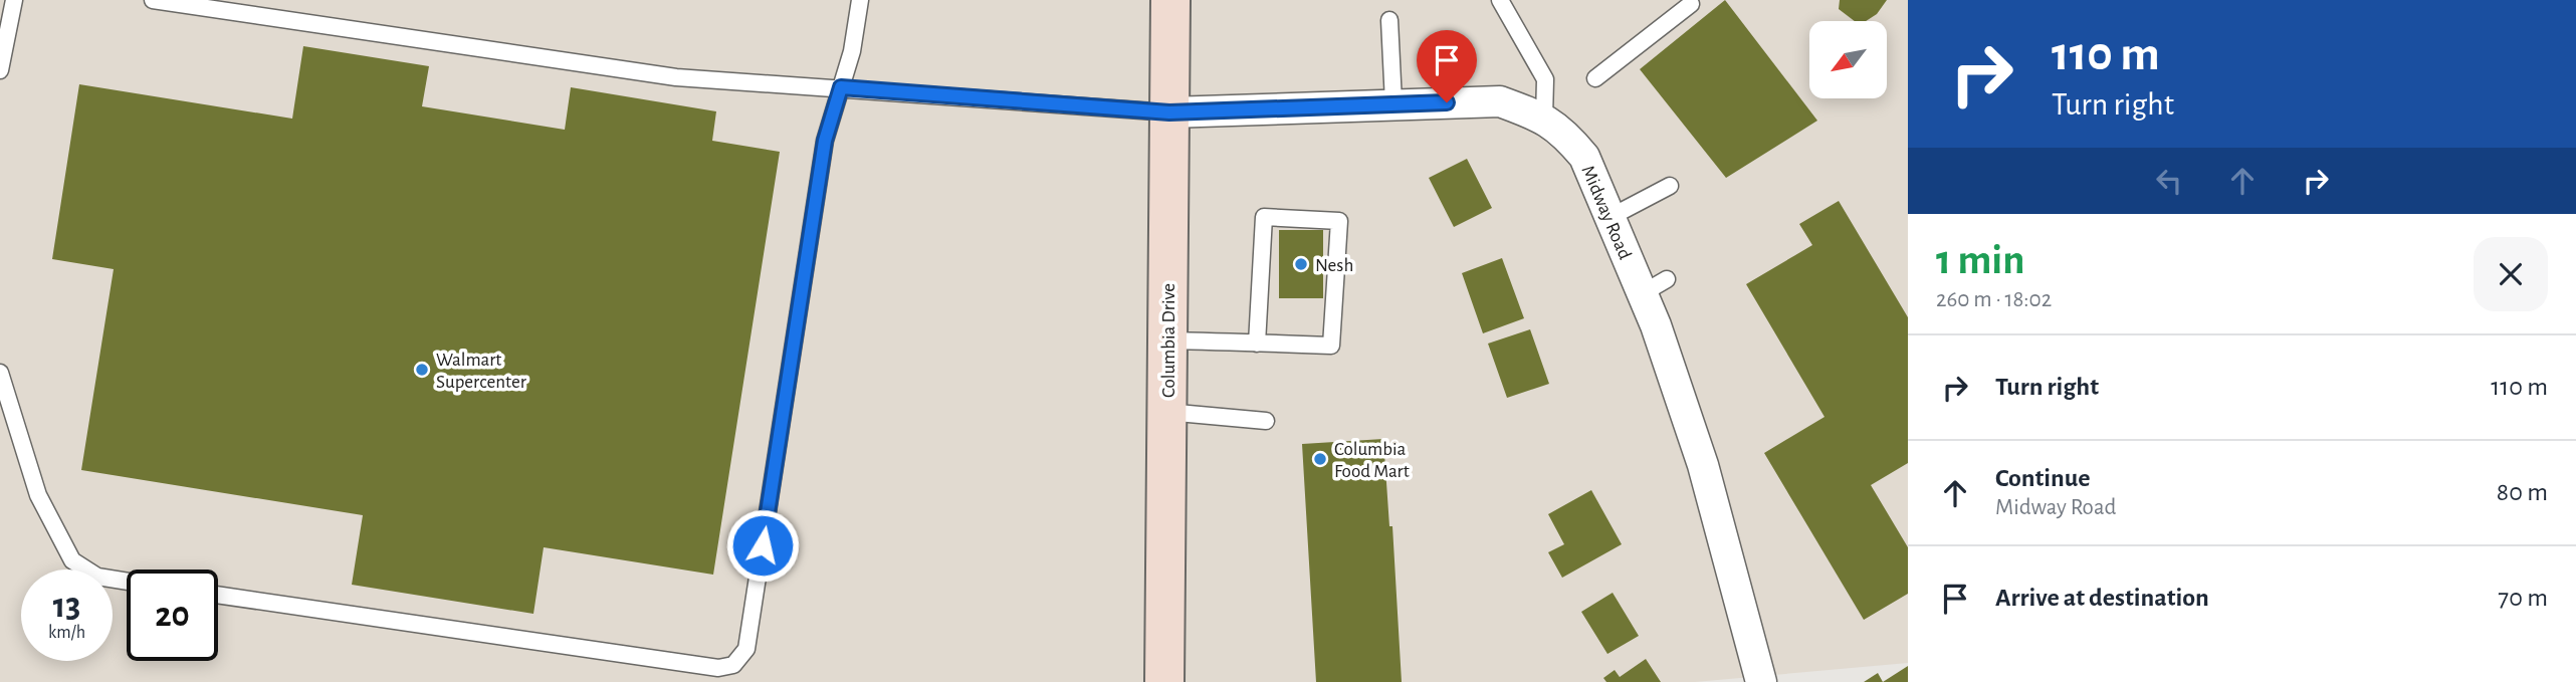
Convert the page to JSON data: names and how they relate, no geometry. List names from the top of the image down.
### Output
{
  "streets": {
    "main road": ["Columbia Drive"],
    "street": ["Midway Road"]
  },
  "crossings": [
    ["Midway Road", "Columbia Drive"]
  ],
  "places": ["Nesh", "Walmart Supercenter", "Columbia Food Mart"],
  "north": "bottom left",
  "page": {
    "turn": ["110 m", "Turn right"],
    "heading": ["1 min", "260 m · 18:02"],
    "list": [
      {
        "name": "Turn right",
        "value": "110 m"
      },
      {
        "name": "Continue",
        "note": "Midway Road",
        "value": "80 m"
      },
      {
        "name": "Arrive at destination",
        "value": "70 m"
      }
    ],
    "speed": "13 km/h",
    "limit": "20"
  }
}
